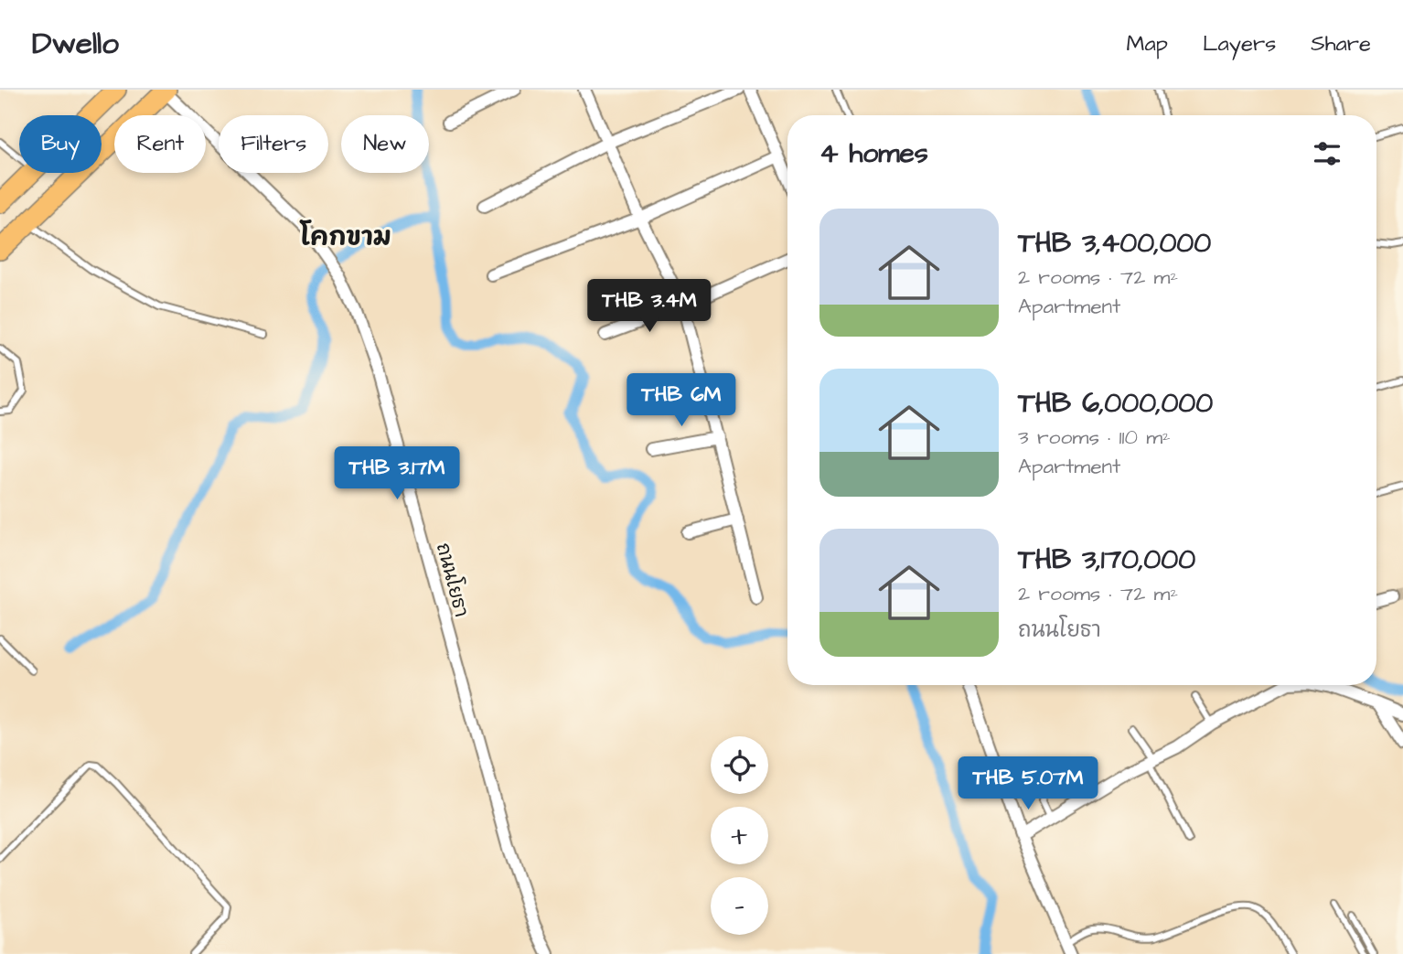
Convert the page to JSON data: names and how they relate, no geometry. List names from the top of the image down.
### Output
{
  "streets": {
    "street": ["ถนนโยธา"]
  },
  "districts": ["โคกขาม"],
  "page": {
    "header": "Dwello",
    "nav": ["Map", "Layers", "Share"],
    "chip": [
      "Buy",
      "Rent",
      "Filters",
      "New"
    ],
    "heading": "4 homes",
    "list": [
      {
        "name": "THB 3,400,000",
        "note": "2 rooms · 72 m² · Apartment"
      },
      {
        "name": "THB 6,000,000",
        "note": "3 rooms · 110 m² · Apartment"
      },
      {
        "name": "THB 3,170,000",
        "note": "2 rooms · 72 m² · ถนนโยธา"
      }
    ],
    "price": [
      "THB 3.4M",
      "THB 6M",
      "THB 3.17M",
      "THB 5.07M"
    ],
    "map_buttons": ["+", "−"]
  }
}
